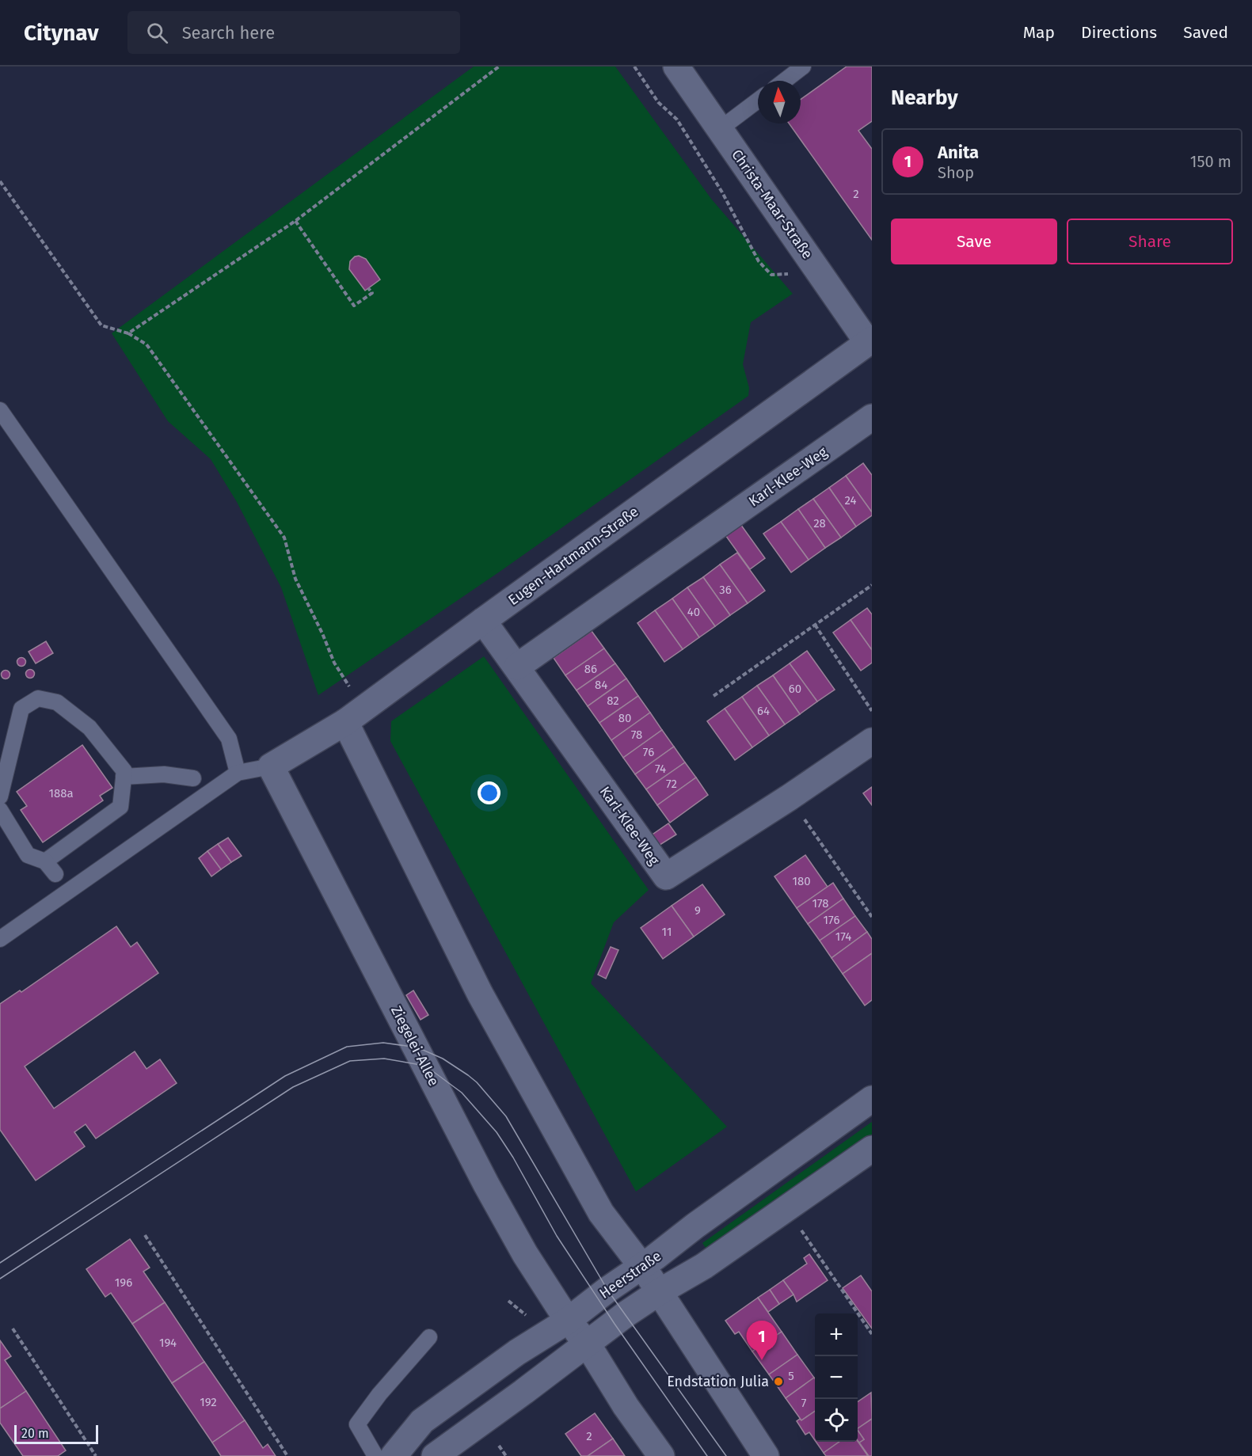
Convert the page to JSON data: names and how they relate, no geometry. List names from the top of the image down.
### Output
{
  "streets": {
    "street": [
      "Christa-Maar-Straße",
      "Karl-Klee-Weg",
      "Eugen-Hartmann-Straße",
      "Ziegelei-Allee",
      "Heerstraße"
    ]
  },
  "crossings": [
    ["Christa-Maar-Straße", "Eugen-Hartmann-Straße"],
    ["Karl-Klee-Weg", "Eugen-Hartmann-Straße"],
    ["Eugen-Hartmann-Straße", "Ziegelei-Allee"],
    ["Ziegelei-Allee", "Heerstraße"]
  ],
  "places": ["Endstation Julia"],
  "house_numbers": [
    "2",
    "24",
    "28",
    "36",
    "40",
    "86",
    "84",
    "60",
    "82",
    "64",
    "80",
    "78",
    "76",
    "74",
    "72",
    "188a",
    "180",
    "178",
    "9",
    "176",
    "11",
    "174",
    "196",
    "194",
    "5",
    "192",
    "7",
    "2"
  ],
  "scale_bar": "20 m",
  "north": "top",
  "page": {
    "header": "Citynav",
    "search": "Search here",
    "nav": ["Map", "Directions", "Saved"],
    "heading": "Nearby",
    "list": [
      {
        "mark": "1",
        "name": "Anita",
        "note": "Shop",
        "value": "150 m"
      }
    ],
    "buttons": ["Save", "Share"],
    "map_buttons": ["+", "−"],
    "pins": "1",
    "scale": "20 m"
  }
}
